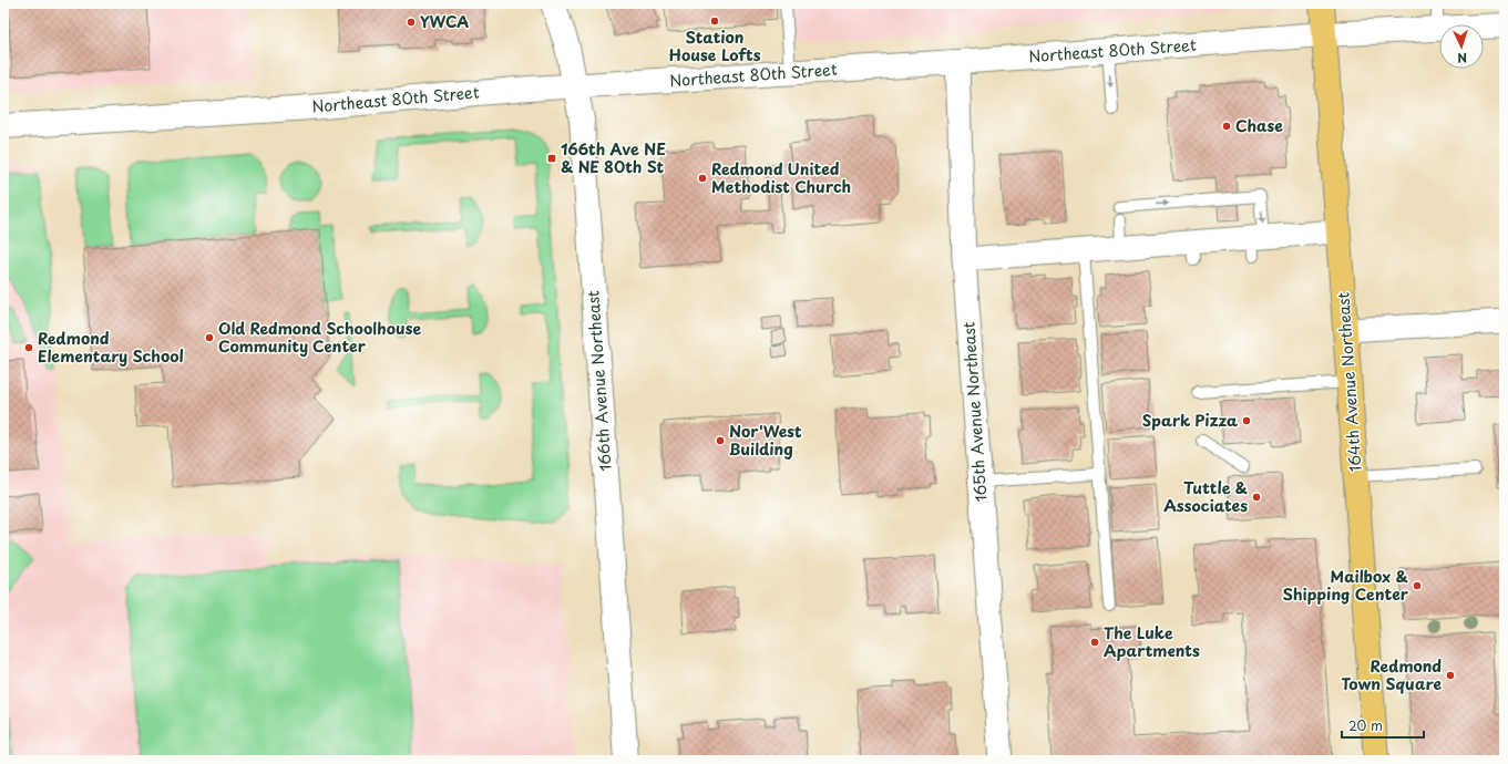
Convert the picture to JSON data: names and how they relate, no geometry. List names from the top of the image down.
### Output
{
  "streets": {
    "main road": ["164th Avenue Northeast"],
    "street": ["Northeast 80th Street", "166th Avenue Northeast", "165th Avenue Northeast"]
  },
  "crossings": [
    ["Northeast 80th Street", "166th Avenue Northeast"],
    ["Northeast 80th Street", "164th Avenue Northeast"],
    ["Northeast 80th Street", "165th Avenue Northeast"]
  ],
  "places": {
    "other": [
      "Station House Lofts",
      "YWCA",
      "Chase",
      "Redmond United Methodist Church",
      "Old Redmond Schoolhouse Community Center",
      "Redmond Elementary School",
      "Spark Pizza",
      "Nor'West Building",
      "Tuttle & Associates",
      "Mailbox & Shipping Center",
      "The Luke Apartments",
      "Redmond Town Square"
    ],
    "transit": ["166th Ave NE & NE 80th St"]
  },
  "scale_bar": "20 m",
  "north": "bottom"
}
